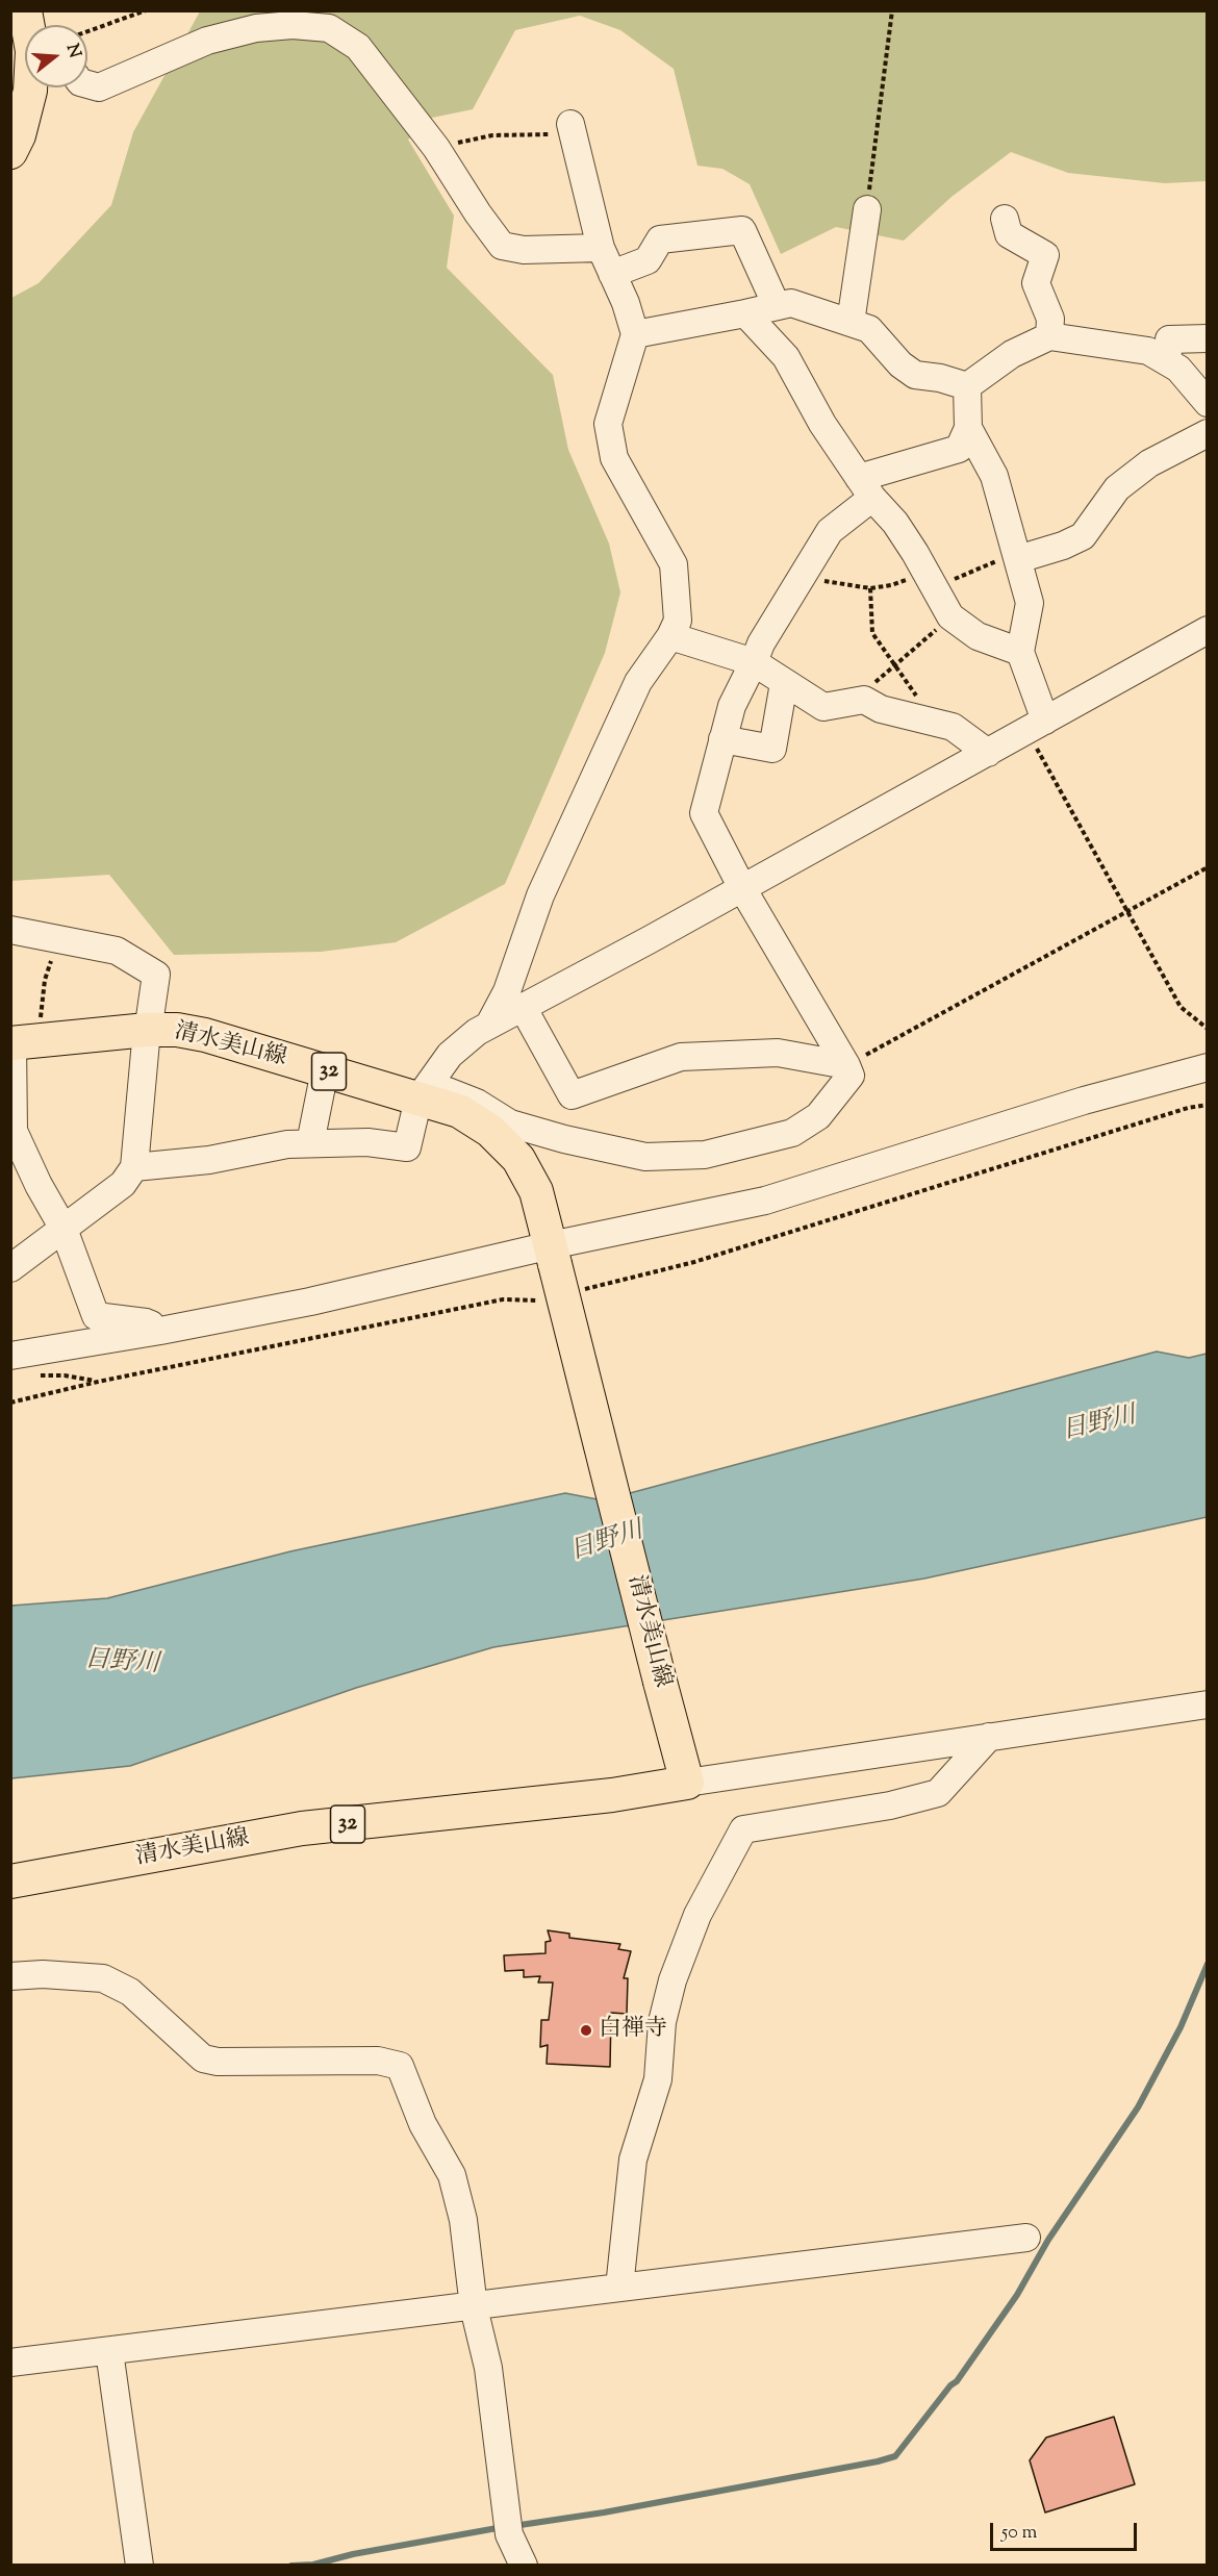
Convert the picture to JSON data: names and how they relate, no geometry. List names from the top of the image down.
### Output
{
  "streets": {
    "main road": ["清水美山線", "32"]
  },
  "water": ["日野川"],
  "places": ["白禅寺"],
  "scale_bar": "50 m",
  "north": "right"
}
